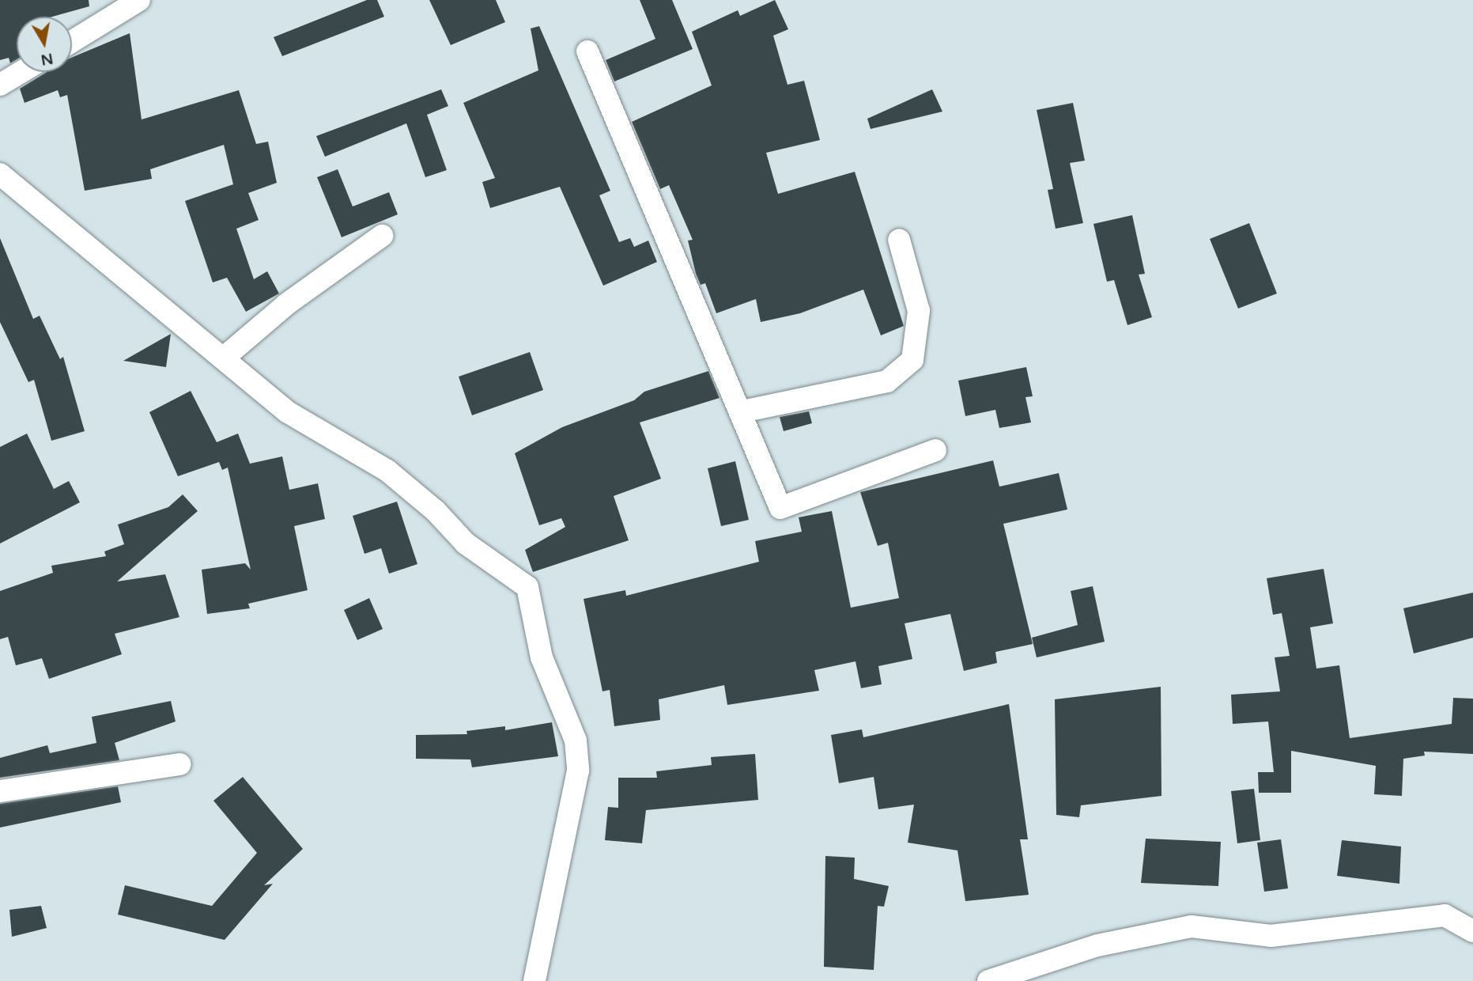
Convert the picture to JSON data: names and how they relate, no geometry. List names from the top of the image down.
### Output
{
  "north": "bottom"
}
